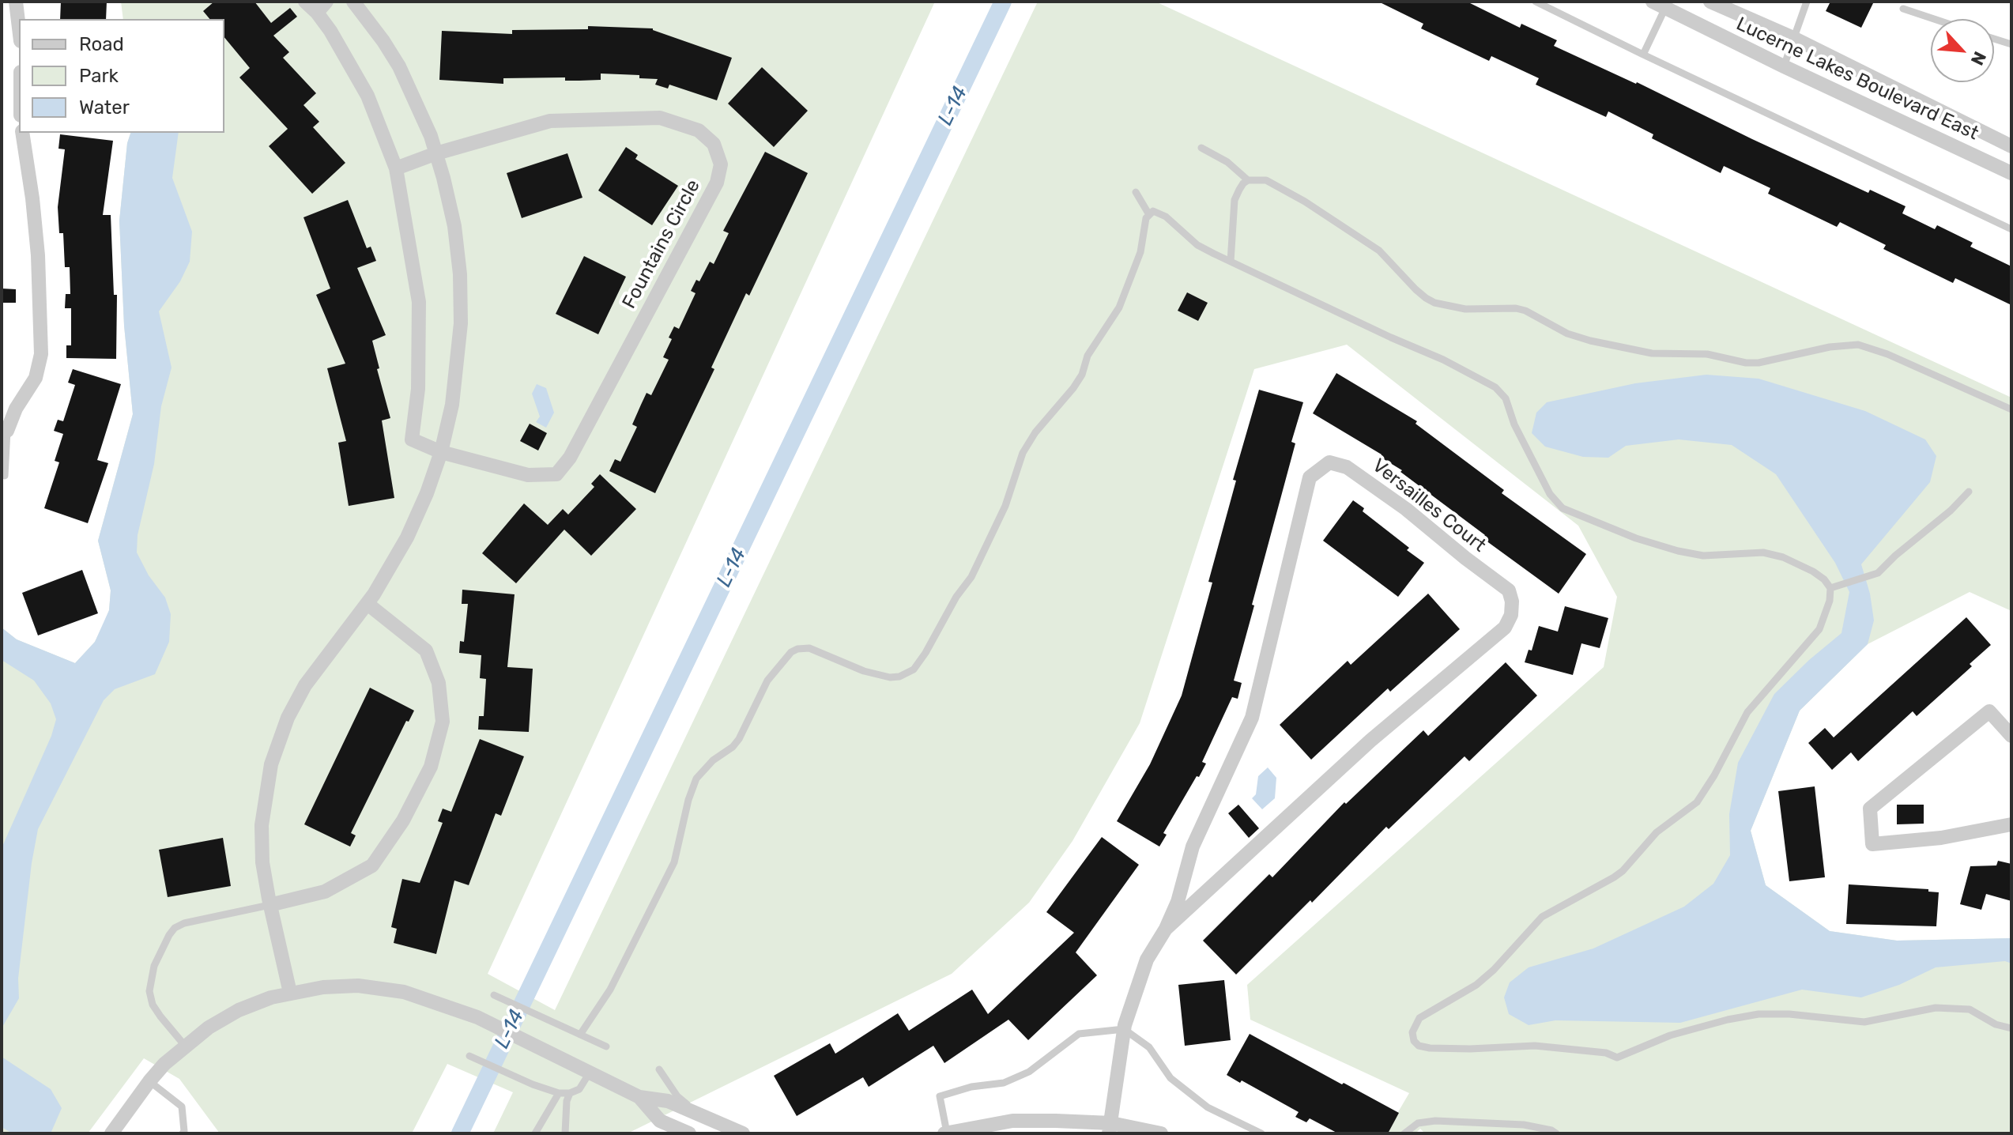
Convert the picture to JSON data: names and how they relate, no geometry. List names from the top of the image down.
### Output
{
  "streets": {
    "street": ["Lucerne Lakes Boulevard East", "Fountains Circle", "Versailles Court"]
  },
  "water": ["L-14"],
  "legend": ["Road", "Park", "Water"],
  "north": "bottom right"
}
